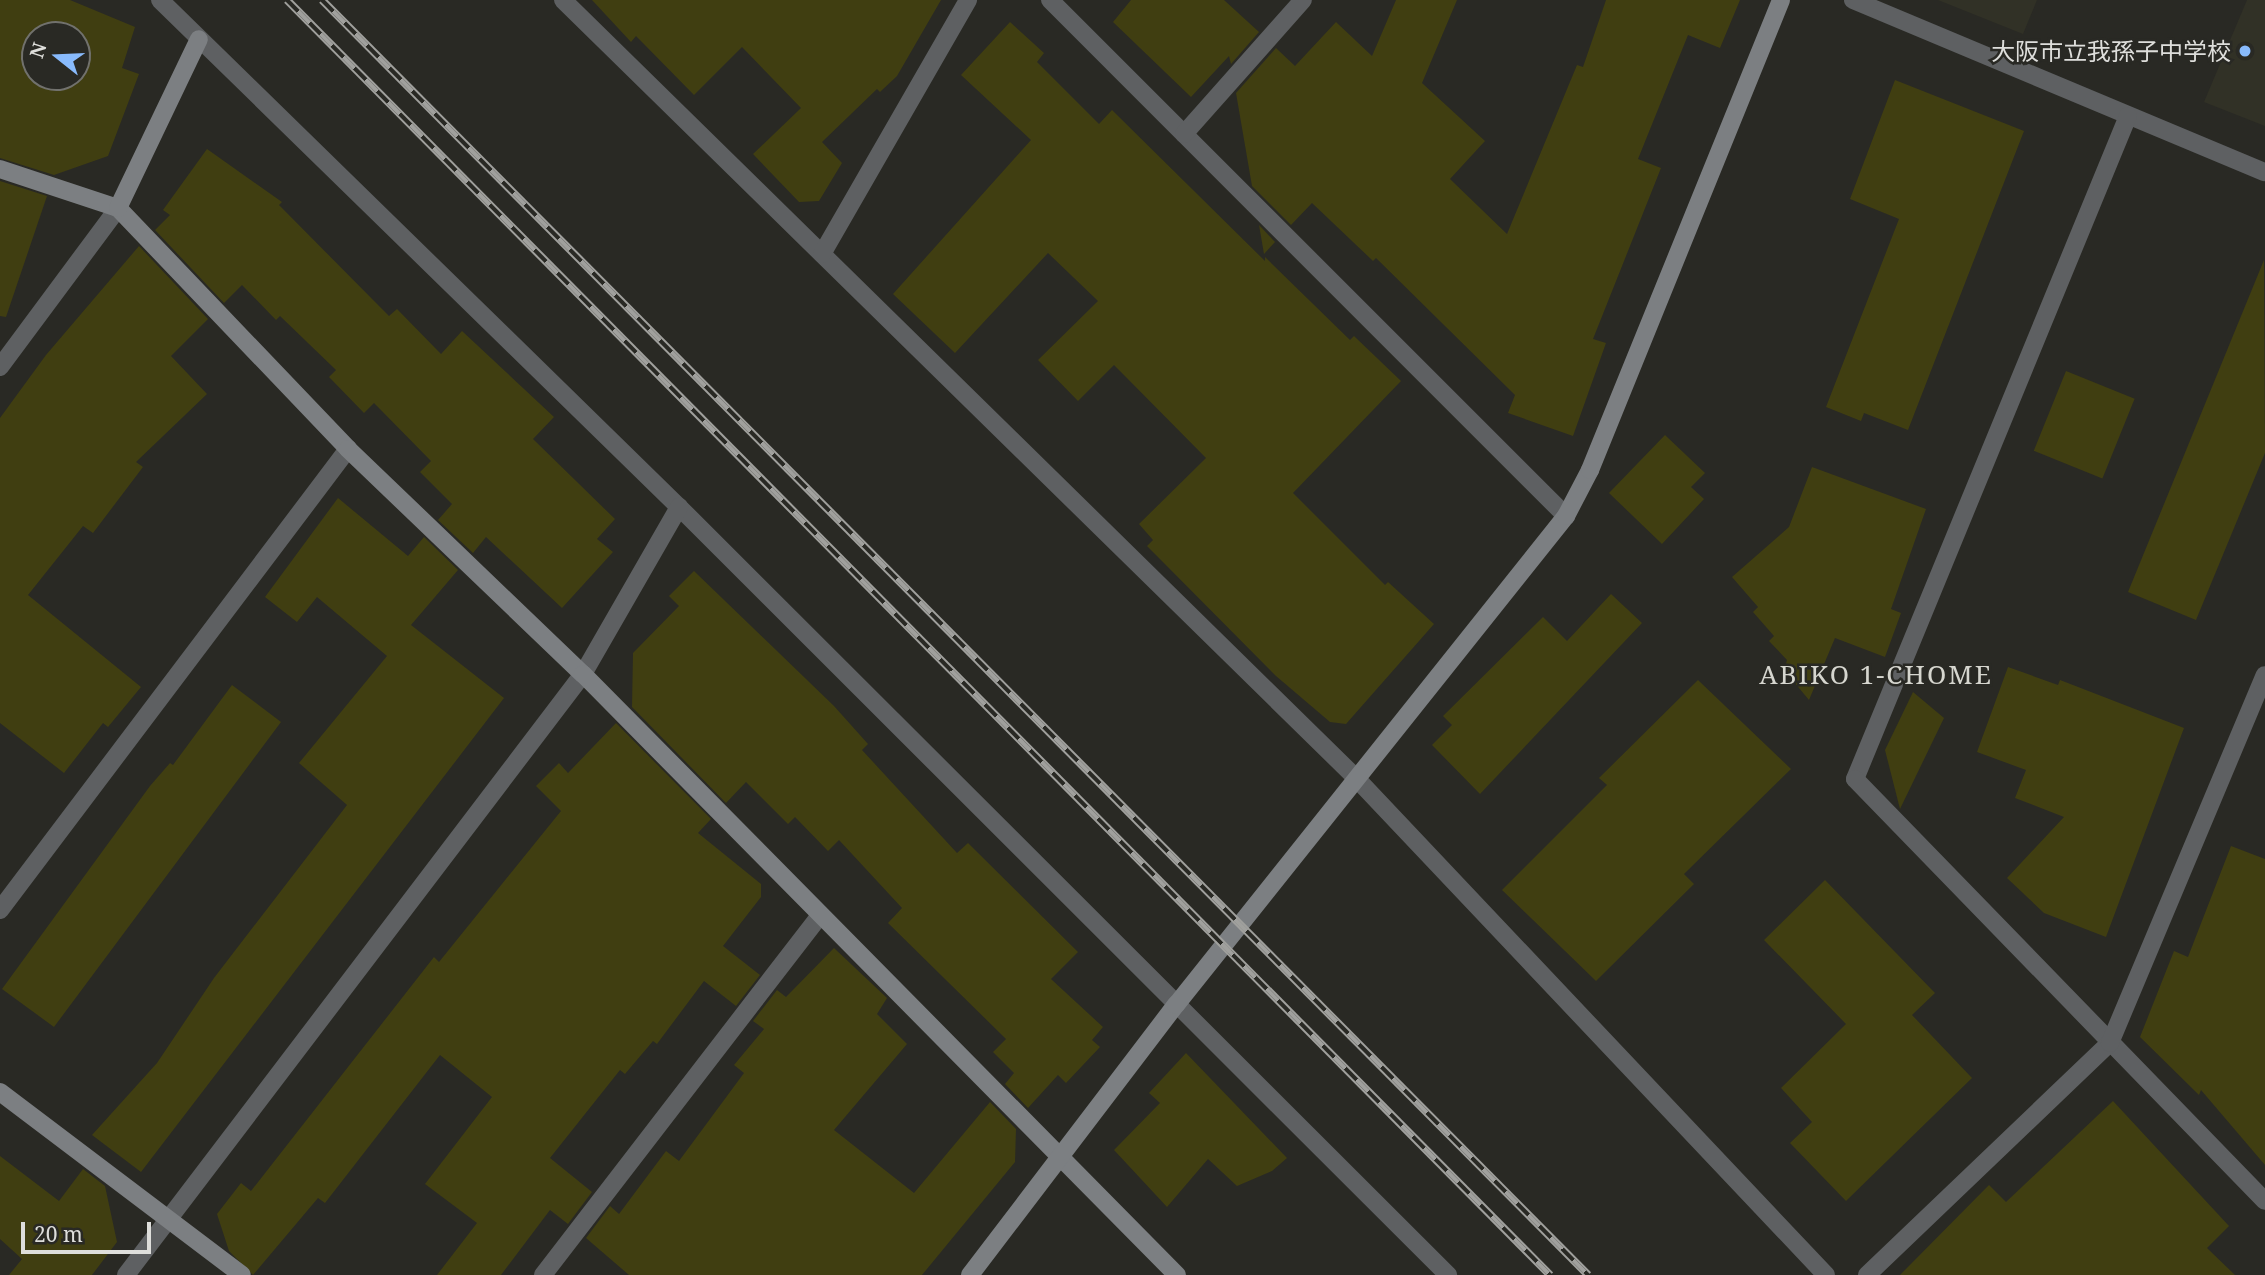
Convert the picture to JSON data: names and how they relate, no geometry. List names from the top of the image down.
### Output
{
  "districts": ["ABIKO 1-CHOME"],
  "places": ["大阪市立我孫子中学校"],
  "scale_bar": "20 m",
  "north": "left"
}
